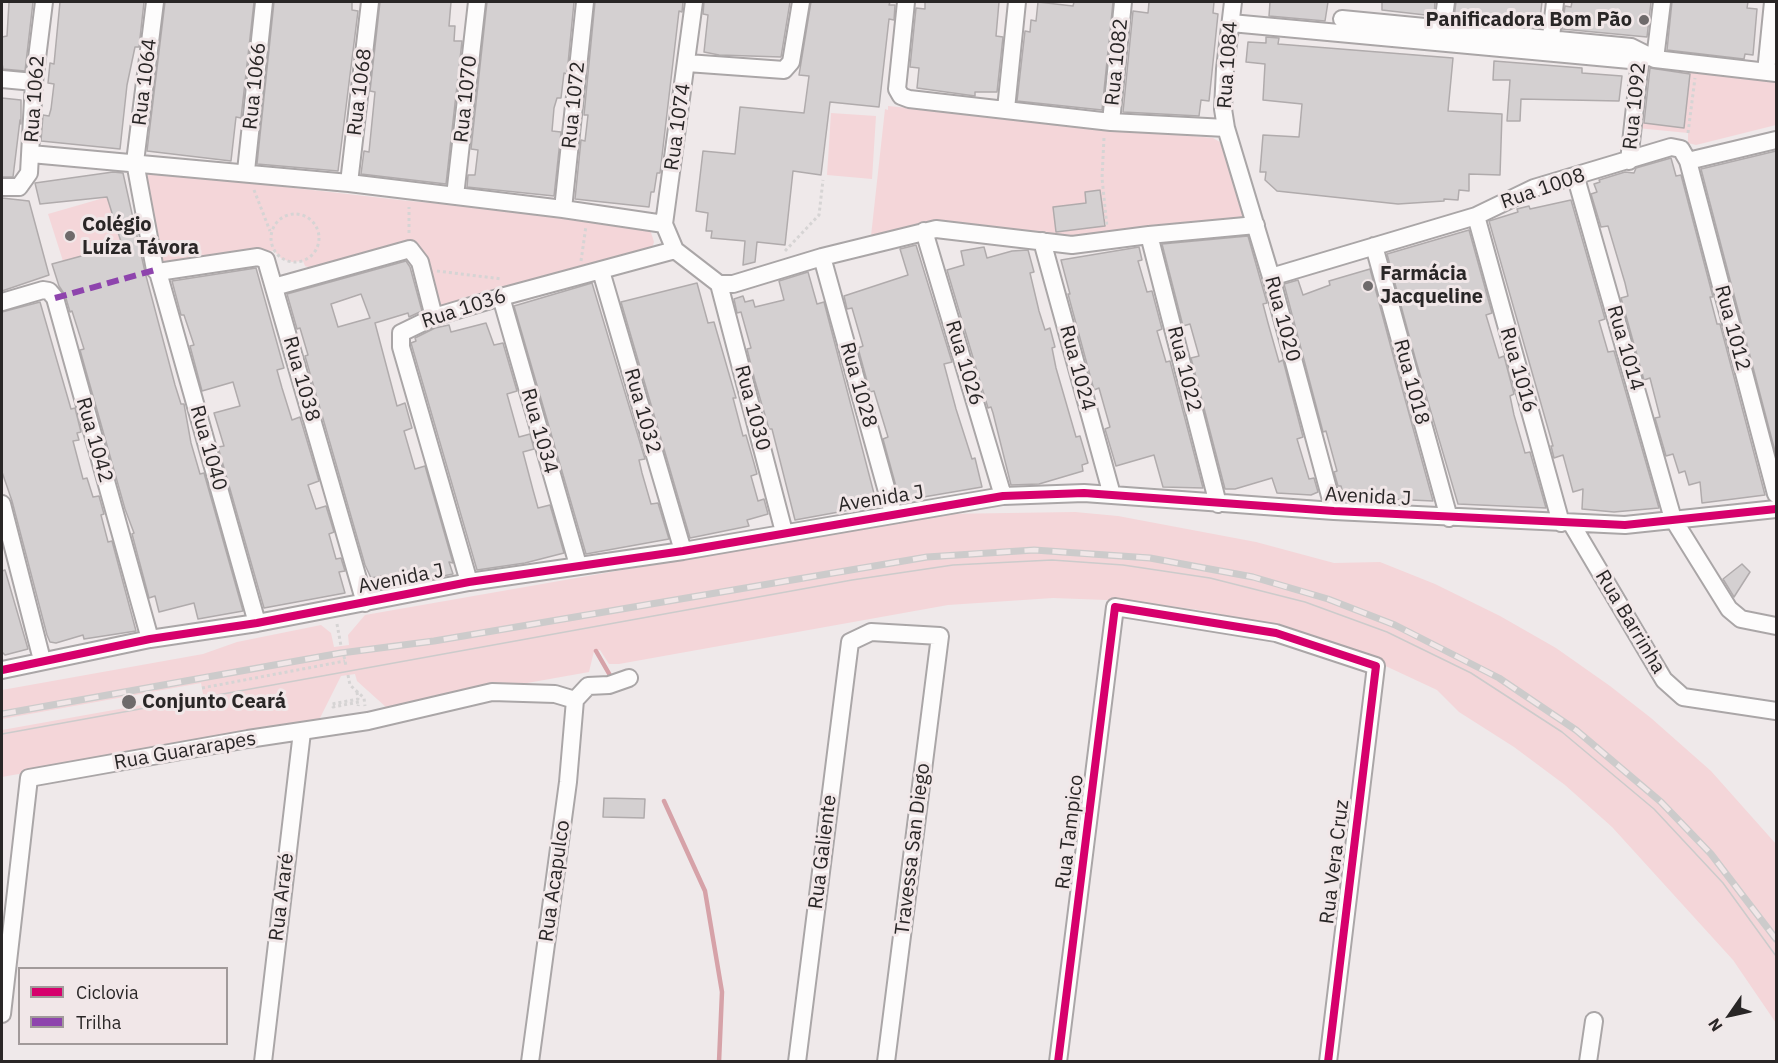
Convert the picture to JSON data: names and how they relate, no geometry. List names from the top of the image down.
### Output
{
  "streets": {
    "street": [
      "Rua 1082",
      "Rua 1084",
      "Rua 1064",
      "Rua 1066",
      "Rua 1068",
      "Rua 1062",
      "Rua 1070",
      "Rua 1072",
      "Rua 1092",
      "Rua 1074",
      "Rua 1008",
      "Rua 1036",
      "Rua 1020",
      "Rua 1012",
      "Rua 1014",
      "Rua 1026",
      "Rua 1024",
      "Rua 1022",
      "Rua 1016",
      "Rua 1038",
      "Rua 1018",
      "Rua 1028",
      "Rua 1030",
      "Rua 1032",
      "Rua 1034",
      "Rua 1042",
      "Rua 1040",
      "Avenida J",
      "Rua Barrinha",
      "Rua Guararapes",
      "Rua Tampico",
      "Travessa San Diego",
      "Rua Galiente",
      "Rua Vera Cruz",
      "Rua Acapulco",
      "Rua Araré"
    ]
  },
  "crossings": [
    ["Rua 1084", "Rua 1020"],
    ["Rua 1064", "Rua 1038"],
    ["Rua 1064", "Rua 1040"],
    ["Rua 1092", "Rua 1008"],
    ["Rua 1008", "Rua 1020"],
    ["Rua 1008", "Rua 1012"],
    ["Rua 1008", "Rua 1014"],
    ["Rua 1008", "Rua 1016"],
    ["Rua 1008", "Rua 1018"],
    ["Rua 1036", "Rua 1032"],
    ["Rua 1036", "Rua 1034"],
    ["Rua 1036", "Avenida J"],
    ["Rua 1020", "Avenida J"],
    ["Rua 1014", "Avenida J"],
    ["Rua 1026", "Avenida J"],
    ["Rua 1024", "Avenida J"],
    ["Rua 1022", "Avenida J"],
    ["Rua 1016", "Avenida J"],
    ["Rua 1016", "Rua Barrinha"],
    ["Rua 1038", "Rua 1040"],
    ["Rua 1038", "Avenida J"],
    ["Rua 1018", "Avenida J"],
    ["Rua 1028", "Avenida J"],
    ["Rua 1030", "Avenida J"],
    ["Rua 1032", "Avenida J"],
    ["Rua 1034", "Avenida J"],
    ["Rua 1042", "Avenida J"],
    ["Rua 1040", "Avenida J"],
    ["Avenida J", "Rua Barrinha"],
    ["Rua Guararapes", "Rua Acapulco"],
    ["Rua Guararapes", "Rua Araré"],
    ["Rua Tampico", "Rua Vera Cruz"],
    ["Travessa San Diego", "Rua Galiente"]
  ],
  "places": [
    "Panificadora Bom Pão",
    "Colégio Luíza Távora",
    "Farmácia Jacqueline",
    "Conjunto Ceará"
  ],
  "legend": ["Ciclovia", "Trilha"],
  "north": "bottom left"
}
